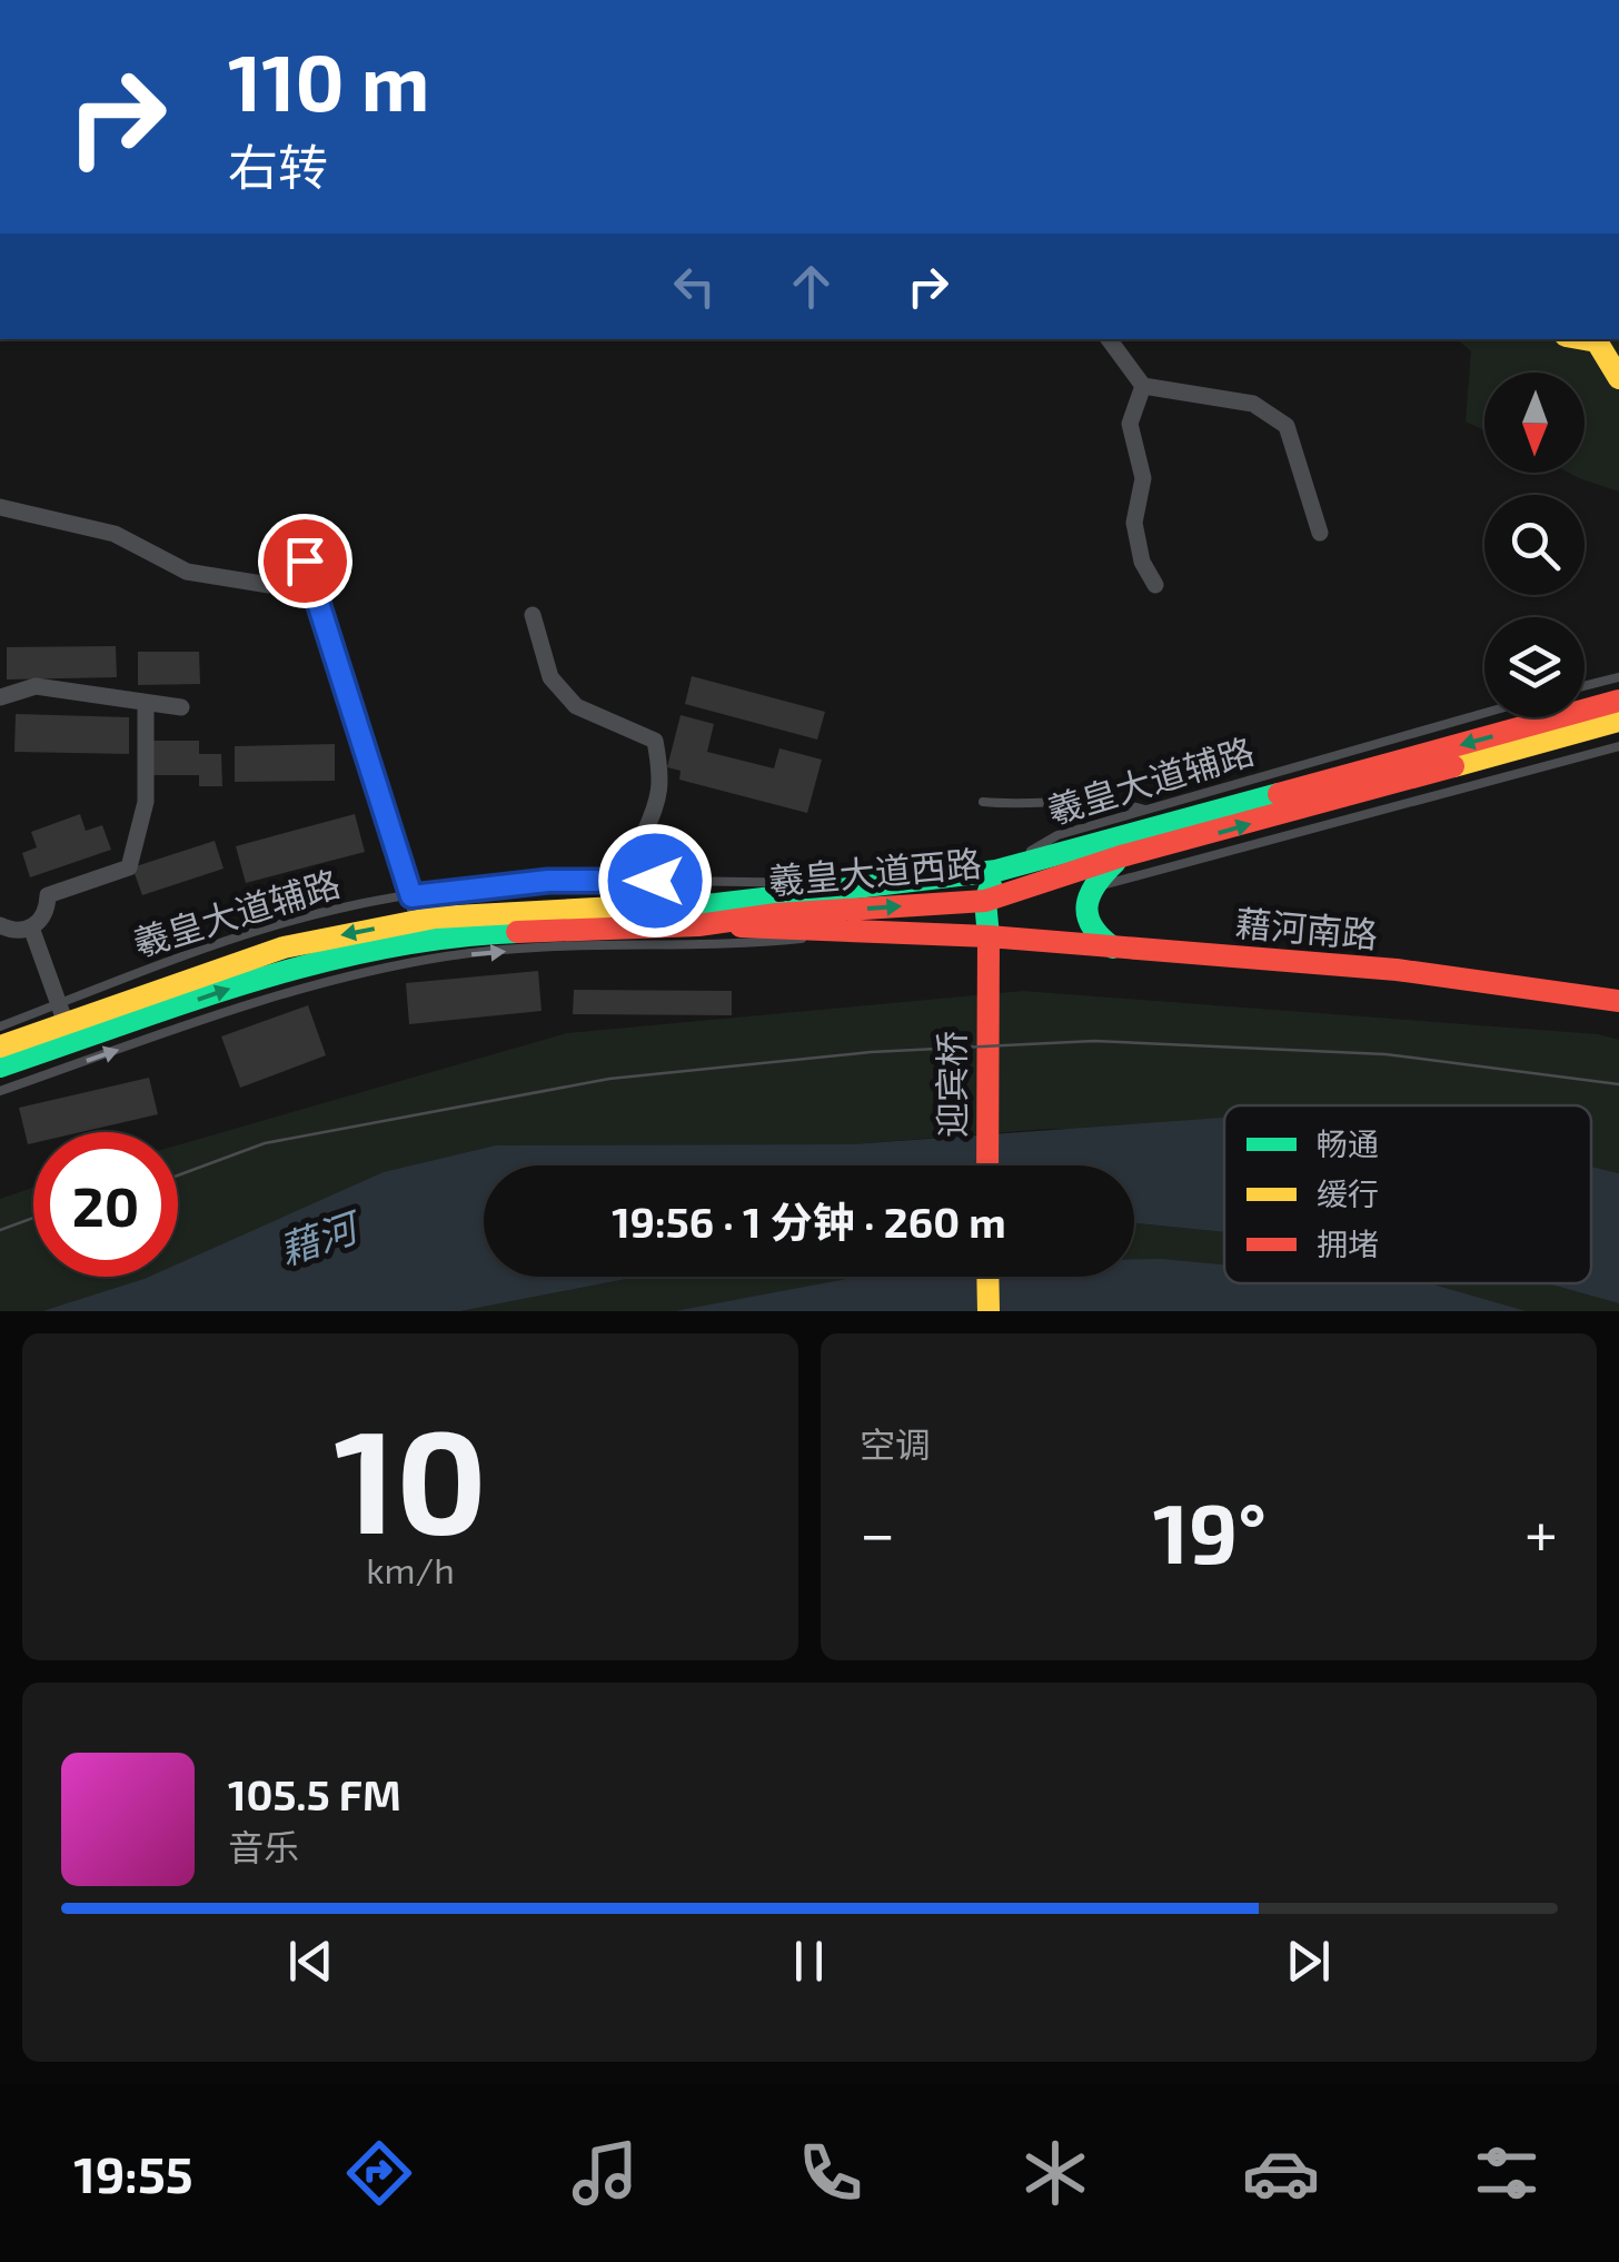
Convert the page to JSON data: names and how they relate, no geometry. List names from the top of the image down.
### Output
{
  "streets": {
    "main road": ["羲皇大道西路", "藉河南路", "迎宾桥"],
    "lane": ["羲皇大道辅路"]
  },
  "crossings": [
    ["羲皇大道辅路", "羲皇大道西路"],
    ["羲皇大道西路", "藉河南路"],
    ["羲皇大道西路", "迎宾桥"],
    ["藉河南路", "迎宾桥"]
  ],
  "water": ["藉河"],
  "legend": ["畅通", "缓行", "拥堵"],
  "north": "bottom",
  "page": {
    "turn": ["110 m", "右转"],
    "limit": "20",
    "trip": "19:56 · 1 分钟 · 260 m",
    "tile": [
      ["10", "km/h"],
      "空调"
    ],
    "heat": ["−", "19°", "+"],
    "song": ["105.5 FM", "音乐"],
    "tabs": "19:55"
  }
}
